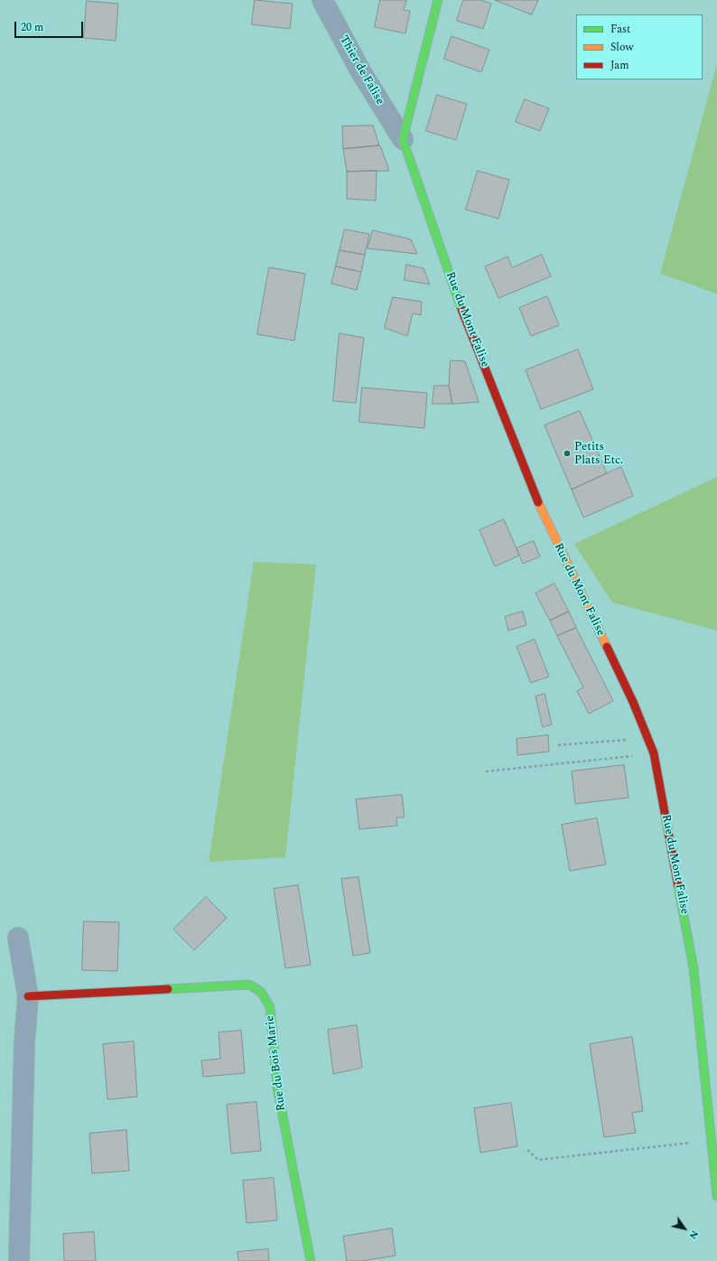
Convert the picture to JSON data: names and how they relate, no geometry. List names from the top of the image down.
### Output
{
  "streets": {
    "street": ["Thier de Falise", "Rue du Mont Falise", "Rue du Bois Marie"]
  },
  "crossings": [
    ["Thier de Falise", "Rue du Mont Falise"]
  ],
  "places": ["Petits Plats Etc."],
  "legend": ["Fast", "Slow", "Jam"],
  "scale_bar": "20 m",
  "north": "bottom right"
}
